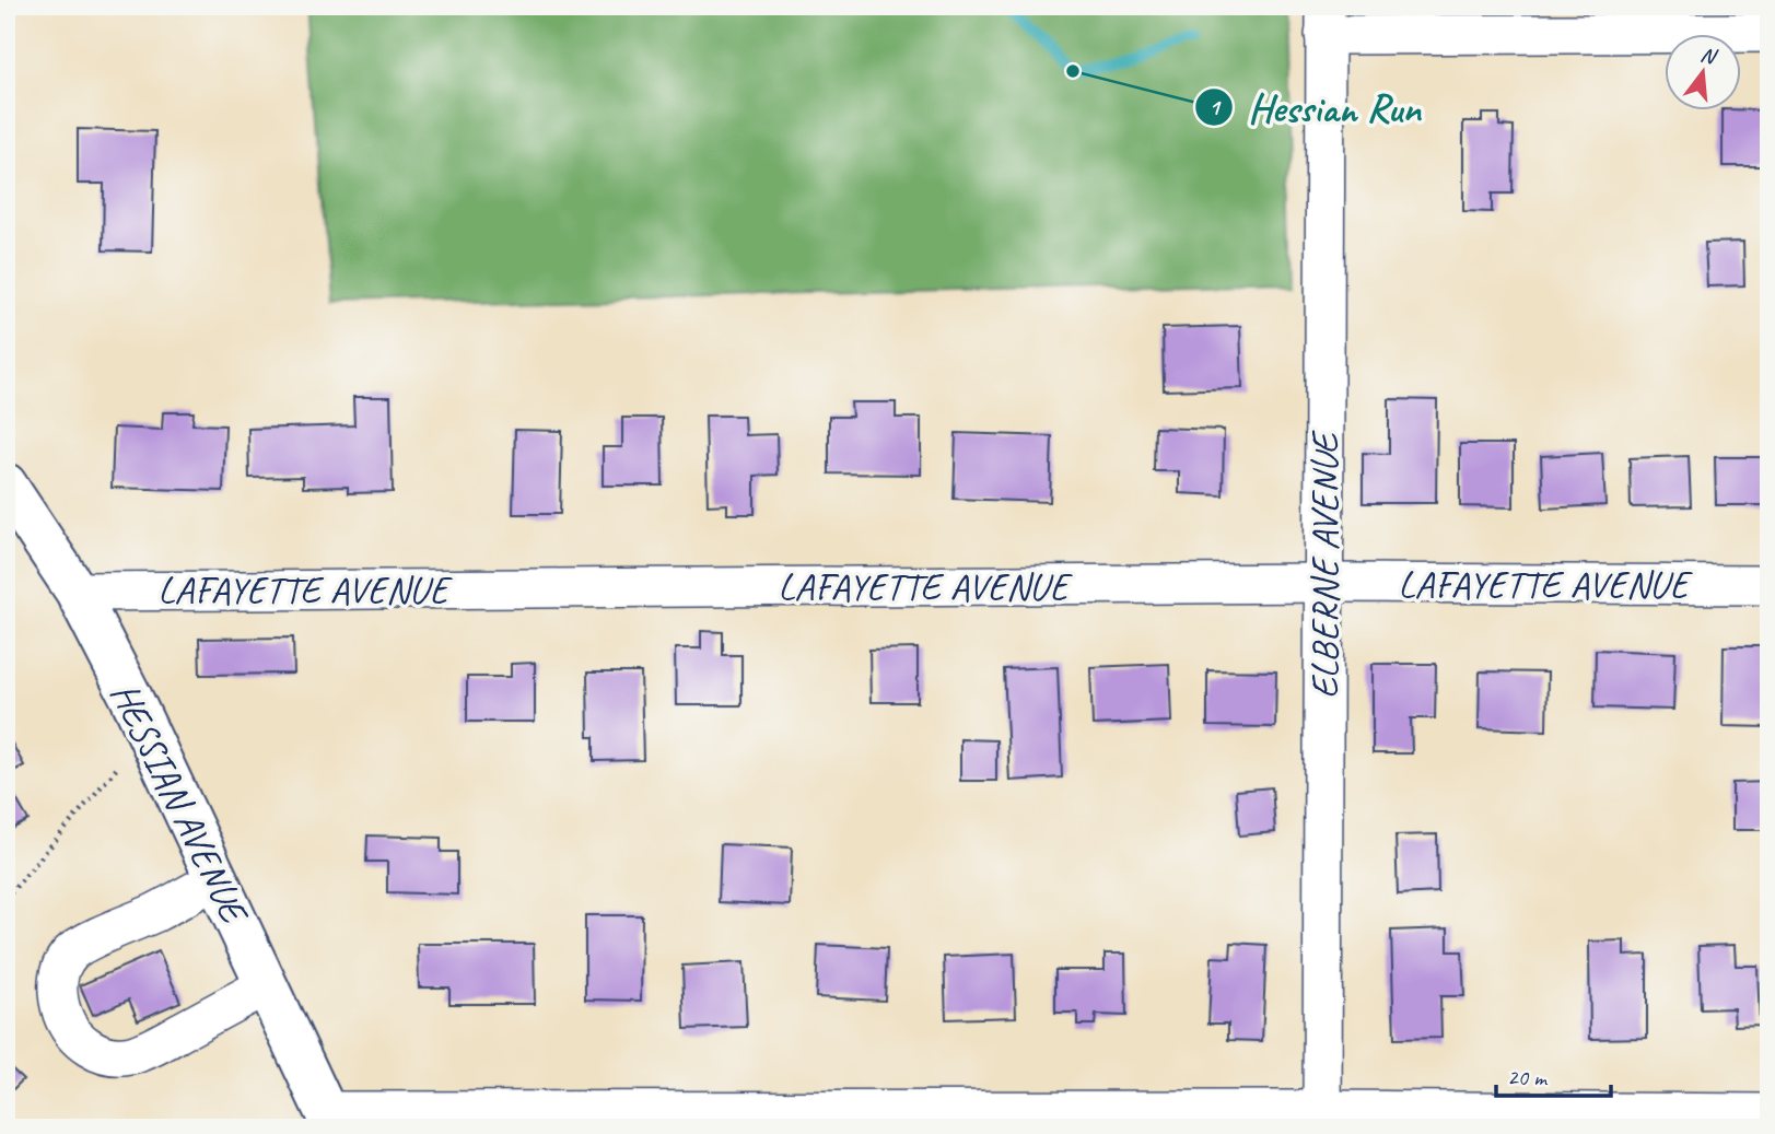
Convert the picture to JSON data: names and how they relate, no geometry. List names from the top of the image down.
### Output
{
  "streets": {
    "main road": ["HESSIAN AVENUE"],
    "street": ["ELBERNE AVENUE", "LAFAYETTE AVENUE"]
  },
  "crossings": [
    ["ELBERNE AVENUE", "LAFAYETTE AVENUE"],
    ["LAFAYETTE AVENUE", "HESSIAN AVENUE"]
  ],
  "places": ["Hessian Run"],
  "scale_bar": "20 m",
  "north": "top"
}
